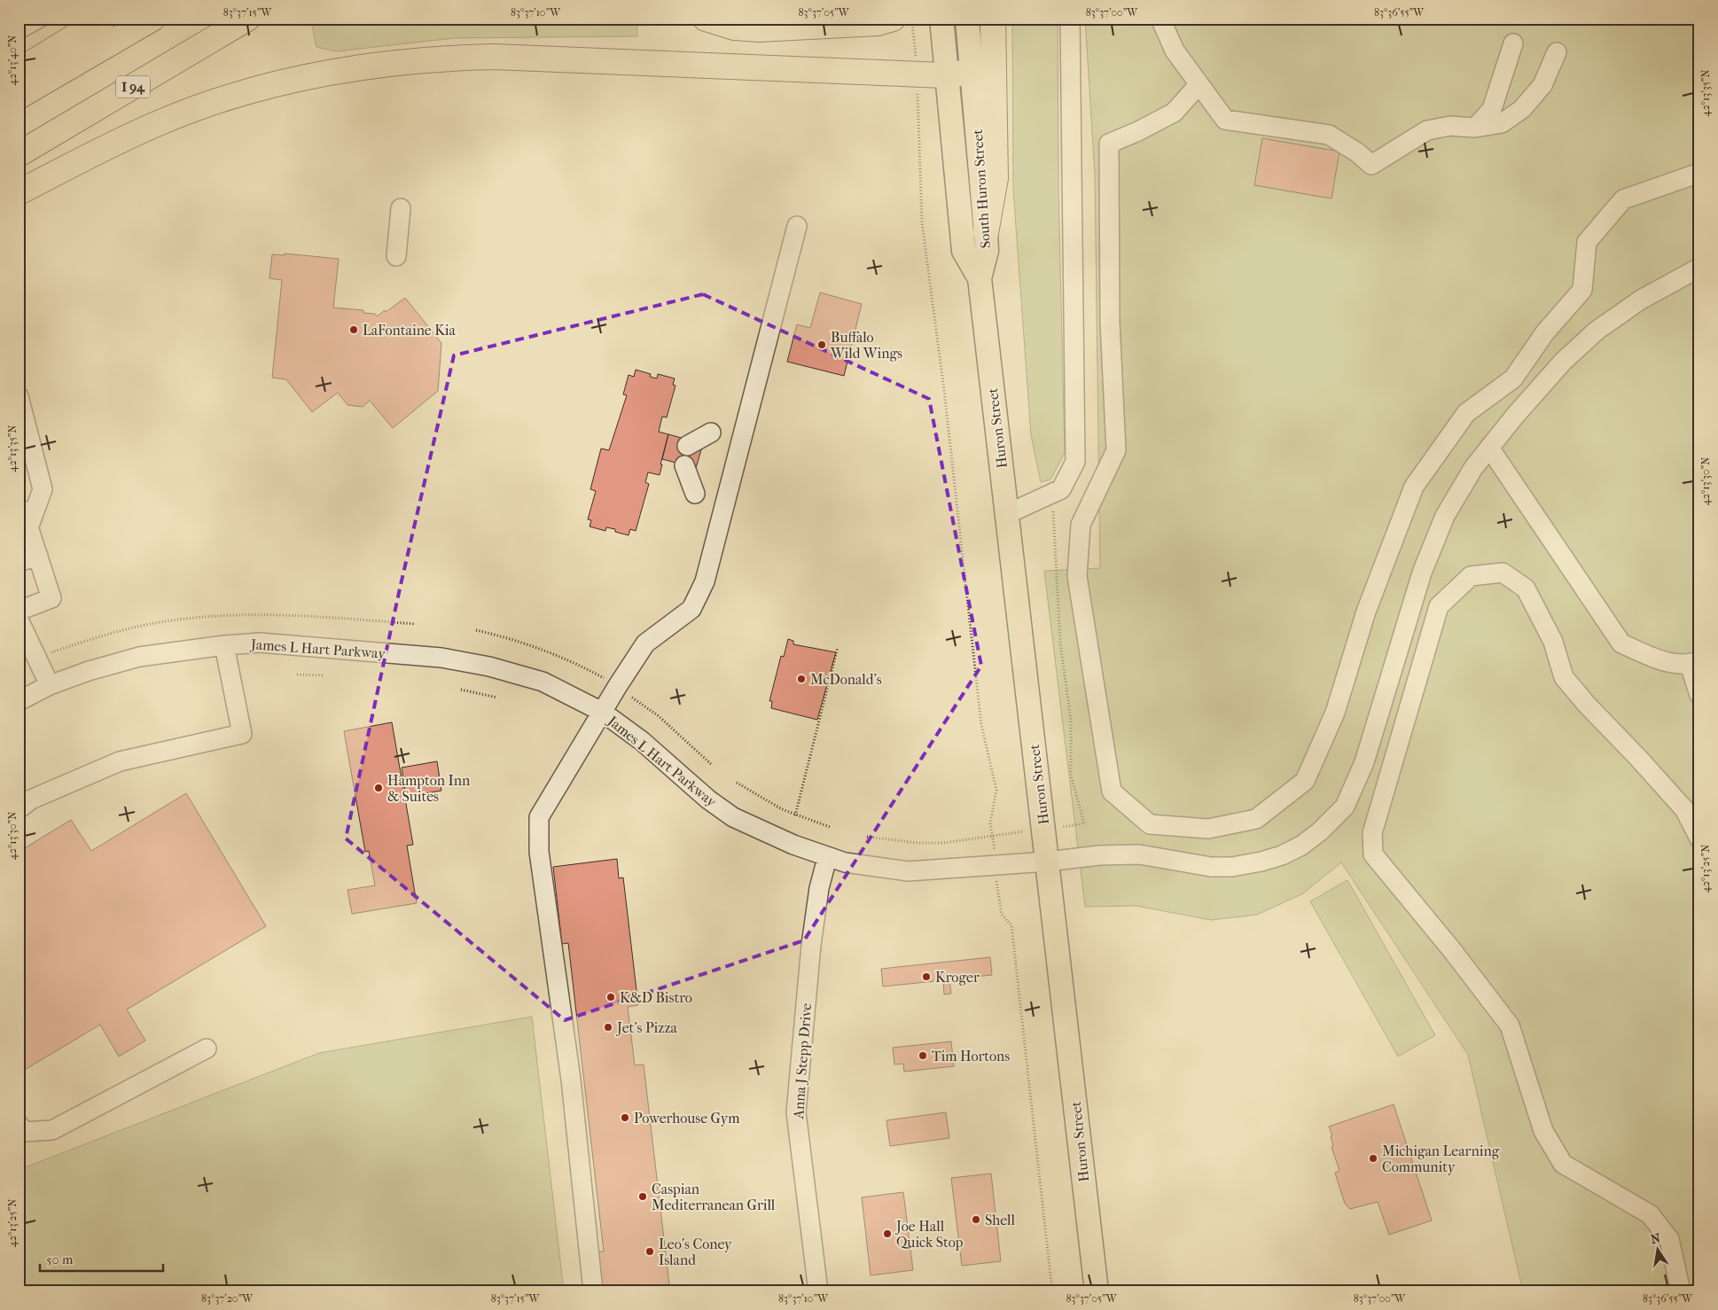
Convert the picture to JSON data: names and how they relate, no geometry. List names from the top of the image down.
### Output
{
  "streets": {
    "highway": ["I 94"],
    "main road": ["South Huron Street", "Huron Street"],
    "street": ["James L Hart Parkway", "Anna J Stepp Drive"]
  },
  "crossings": [
    ["South Huron Street", "Huron Street"],
    ["Huron Street", "James L Hart Parkway"],
    ["James L Hart Parkway", "Anna J Stepp Drive"]
  ],
  "places": [
    "LaFontaine Kia",
    "Buffalo Wild Wings",
    "McDonald's",
    "Hampton Inn & Suites",
    "Kroger",
    "K&D Bistro",
    "Jet's Pizza",
    "Tim Hortons",
    "Powerhouse Gym",
    "Michigan Learning Community",
    "Caspian Mediterranean Grill",
    "Shell",
    "Joe Hall Quick Stop",
    "Leo's Coney Island"
  ],
  "scale_bar": "50 m",
  "north": "top",
  "coordinates": [
    "83°37'15\"W",
    "83°37'10\"W",
    "83°37'05\"W",
    "83°37'00\"W",
    "83°36'55\"W",
    "42°13'40\"N",
    "42°13'35\"N",
    "42°13'30\"N",
    "42°13'25\"N",
    "83°37'20\"W"
  ]
}
